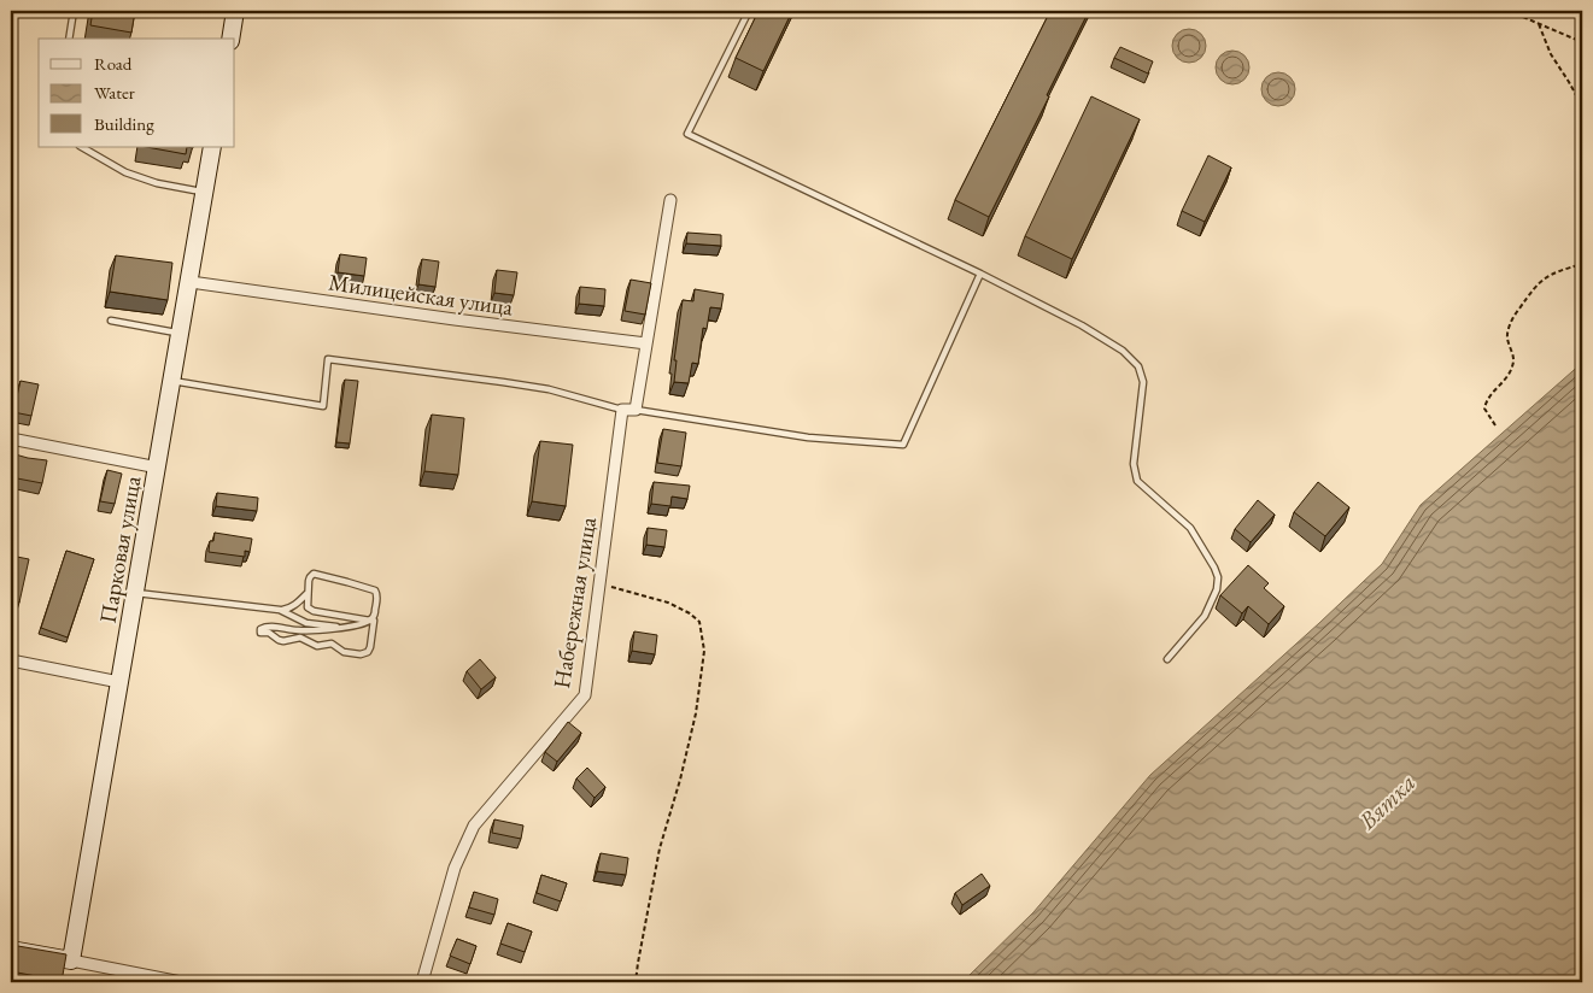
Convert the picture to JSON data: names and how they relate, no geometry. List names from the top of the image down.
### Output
{
  "streets": {
    "street": ["Милицейская улица", "Парковая улица", "Набережная улица"]
  },
  "crossings": [
    ["Милицейская улица", "Парковая улица"]
  ],
  "water": ["Вятка"],
  "legend": ["Road", "Water", "Building"]
}
